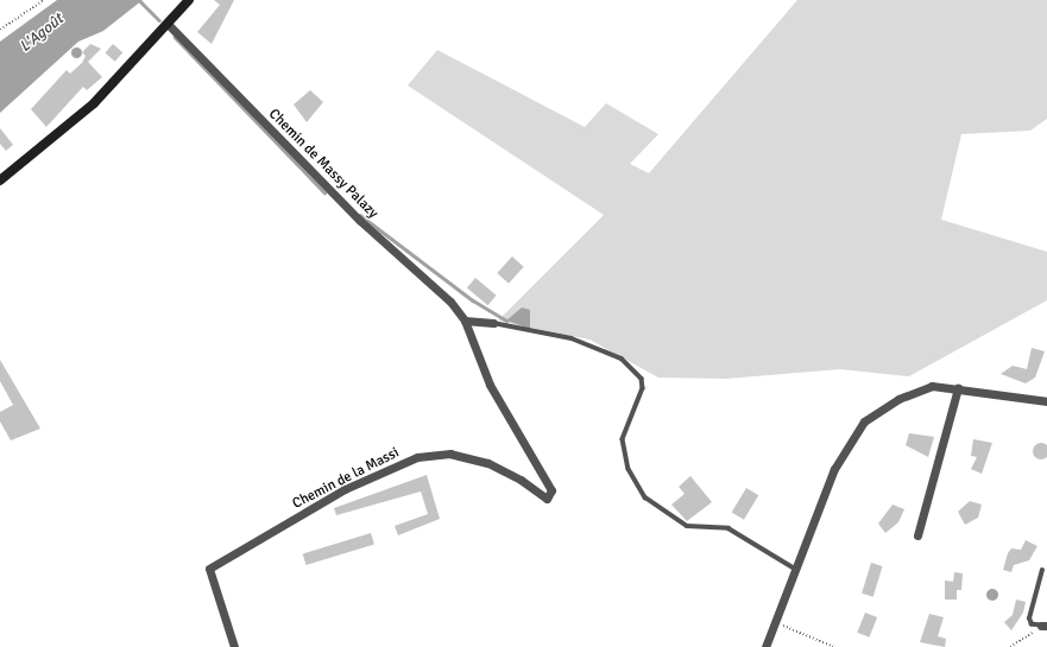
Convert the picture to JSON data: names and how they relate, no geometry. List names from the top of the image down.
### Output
{
  "streets": {
    "street": ["Chemin de Massy Palazy", "Chemin de la Massi"]
  },
  "crossings": [
    ["Chemin de Massy Palazy", "Chemin de la Massi"]
  ],
  "water": ["L'Agoût"]
}
